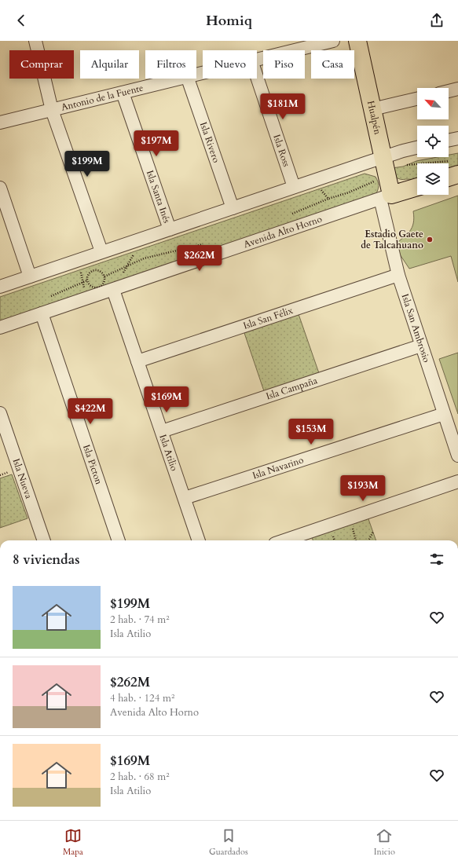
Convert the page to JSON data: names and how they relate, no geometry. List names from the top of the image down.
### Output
{
  "streets": {
    "main road": ["Hualpén", "Avenida Alto Horno"],
    "street": [
      "Antonio de la Fuente",
      "Isla Rivero",
      "Isla Ross",
      "Isla Santa Inés",
      "Isla San Félix",
      "Isla San Ambrosio",
      "Isla Campaña",
      "Isla Atilio",
      "Isla Picton",
      "Isla Navarino",
      "Isla Nueva"
    ]
  },
  "crossings": [
    ["Antonio de la Fuente", "Isla Santa Inés"],
    ["Hualpén", "Avenida Alto Horno"],
    ["Hualpén", "Isla San Ambrosio"],
    ["Avenida Alto Horno", "Isla San Ambrosio"],
    ["Avenida Alto Horno", "Isla Atilio"],
    ["Avenida Alto Horno", "Isla Picton"],
    ["Isla San Félix", "Isla San Ambrosio"],
    ["Isla San Félix", "Isla Atilio"],
    ["Isla San Ambrosio", "Isla Campaña"],
    ["Isla San Ambrosio", "Isla Navarino"],
    ["Isla Campaña", "Isla Atilio"],
    ["Isla Atilio", "Isla Navarino"]
  ],
  "places": ["Estadio Gaete de Talcahuano"],
  "north": "top left",
  "page": {
    "header": "Homiq",
    "chip": [
      "Comprar",
      "Alquilar",
      "Filtros",
      "Nuevo",
      "Piso",
      "Casa"
    ],
    "price": [
      "$181M",
      "$197M",
      "$199M",
      "$262M",
      "$169M",
      "$422M",
      "$153M",
      "$193M"
    ],
    "heading": "8 viviendas",
    "list": [
      {
        "name": "$199M",
        "note": "2 hab. · 74 m² · Isla Atilio"
      },
      {
        "name": "$262M",
        "note": "4 hab. · 124 m² · Avenida Alto Horno"
      },
      {
        "name": "$169M",
        "note": "2 hab. · 68 m² · Isla Atilio"
      }
    ],
    "tabs": ["Mapa", "Guardados", "Inicio"]
  }
}
